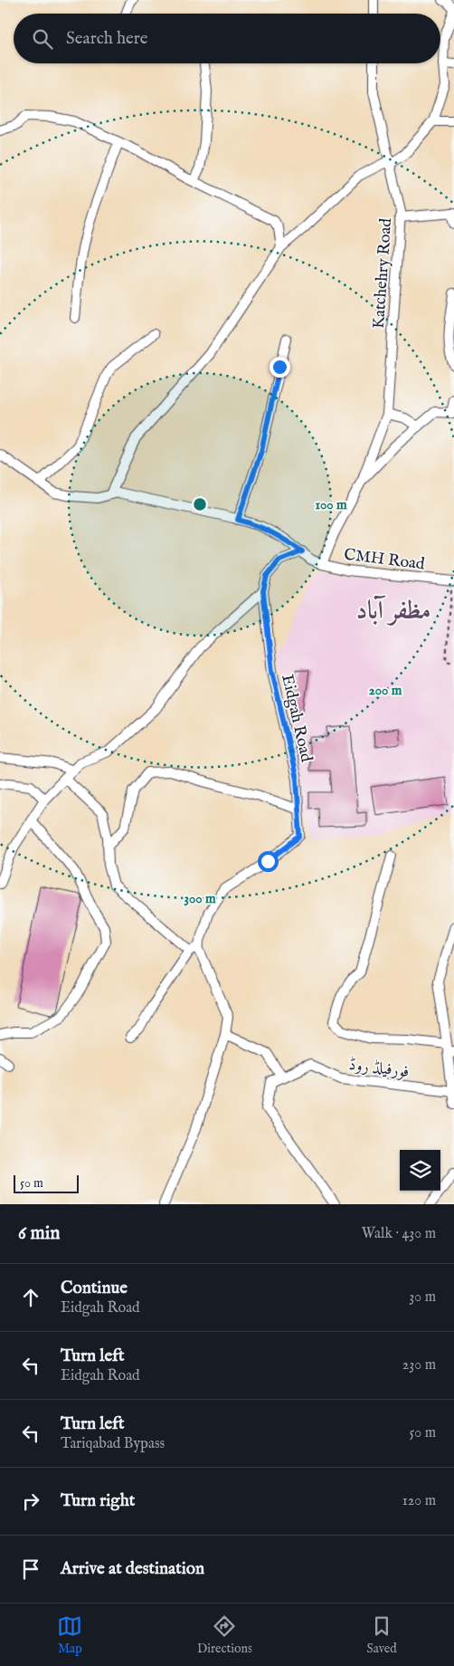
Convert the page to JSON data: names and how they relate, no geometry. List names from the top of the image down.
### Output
{
  "streets": {
    "street": [
      "Katchehry Road",
      "CMH Road",
      "Eidgah Road",
      "فورفیلڈ روڈ"
    ]
  },
  "crossings": [
    ["CMH Road", "Eidgah Road"]
  ],
  "districts": ["مظفر آباد"],
  "scale_bar": "50 m",
  "page": {
    "search": "Search here",
    "scale": "50 m",
    "heading": ["6 min", "Walk · 430 m"],
    "list": [
      ["Continue", "Eidgah Road", "30 m"],
      ["Turn left", "Eidgah Road", "230 m"],
      ["Turn left", "Tariqabad Bypass", "50 m"],
      ["Turn right", "120 m"],
      "Arrive at destination"
    ],
    "nav": ["Map", "Directions", "Saved"]
  },
  "rings": ["100 m", "200 m", "300 m"]
}
